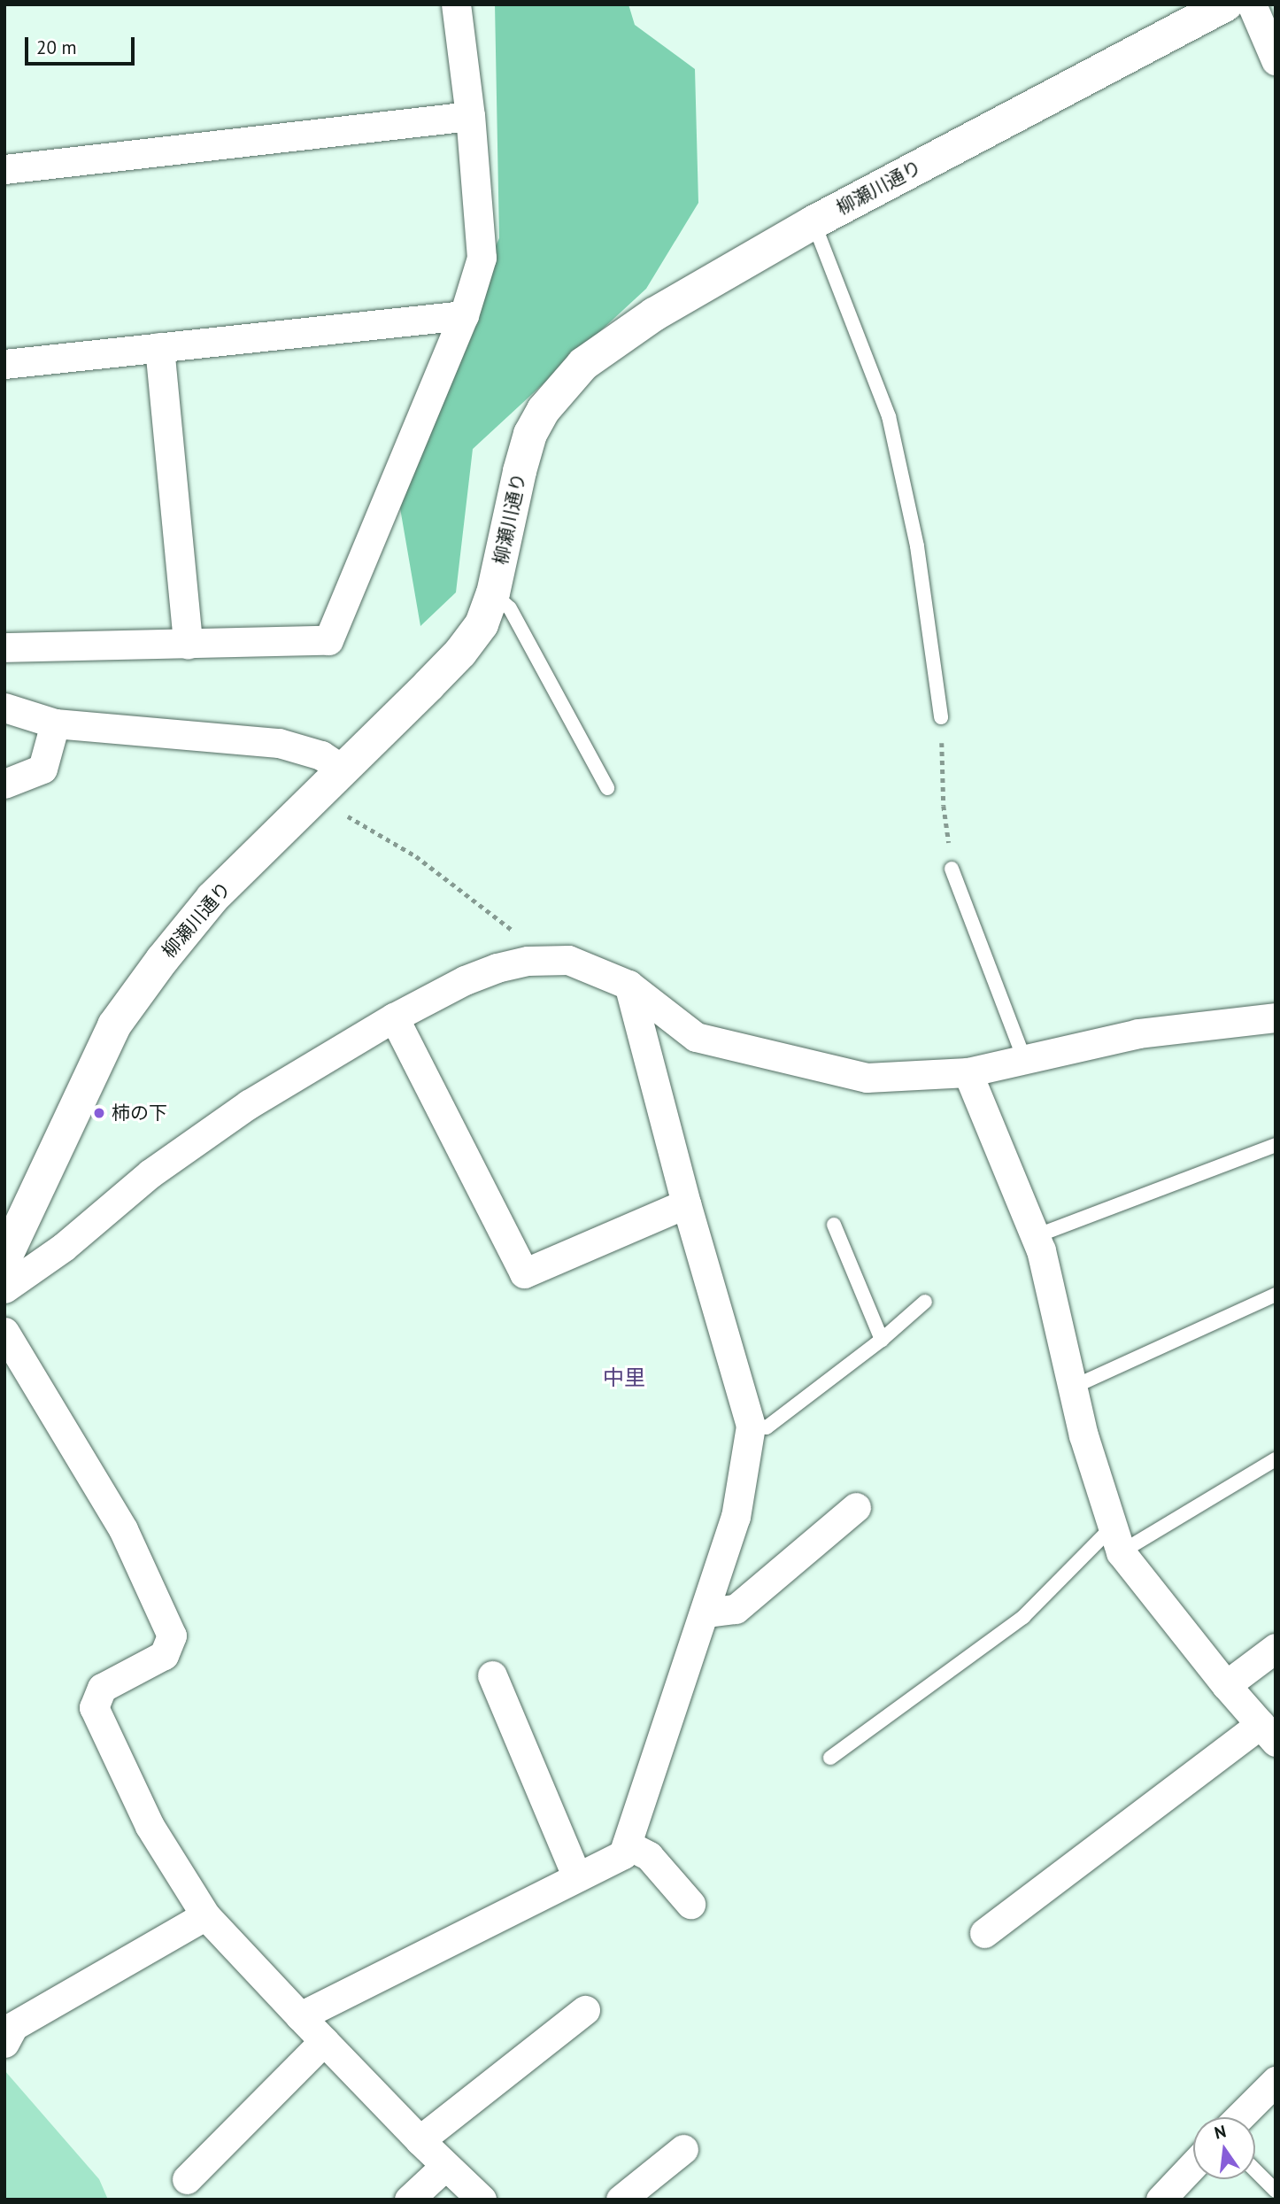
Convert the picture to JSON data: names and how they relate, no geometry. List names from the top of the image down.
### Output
{
  "streets": {
    "street": ["柳瀬川通り"]
  },
  "districts": ["中里"],
  "places": ["柿の下"],
  "scale_bar": "20 m",
  "north": "top"
}
